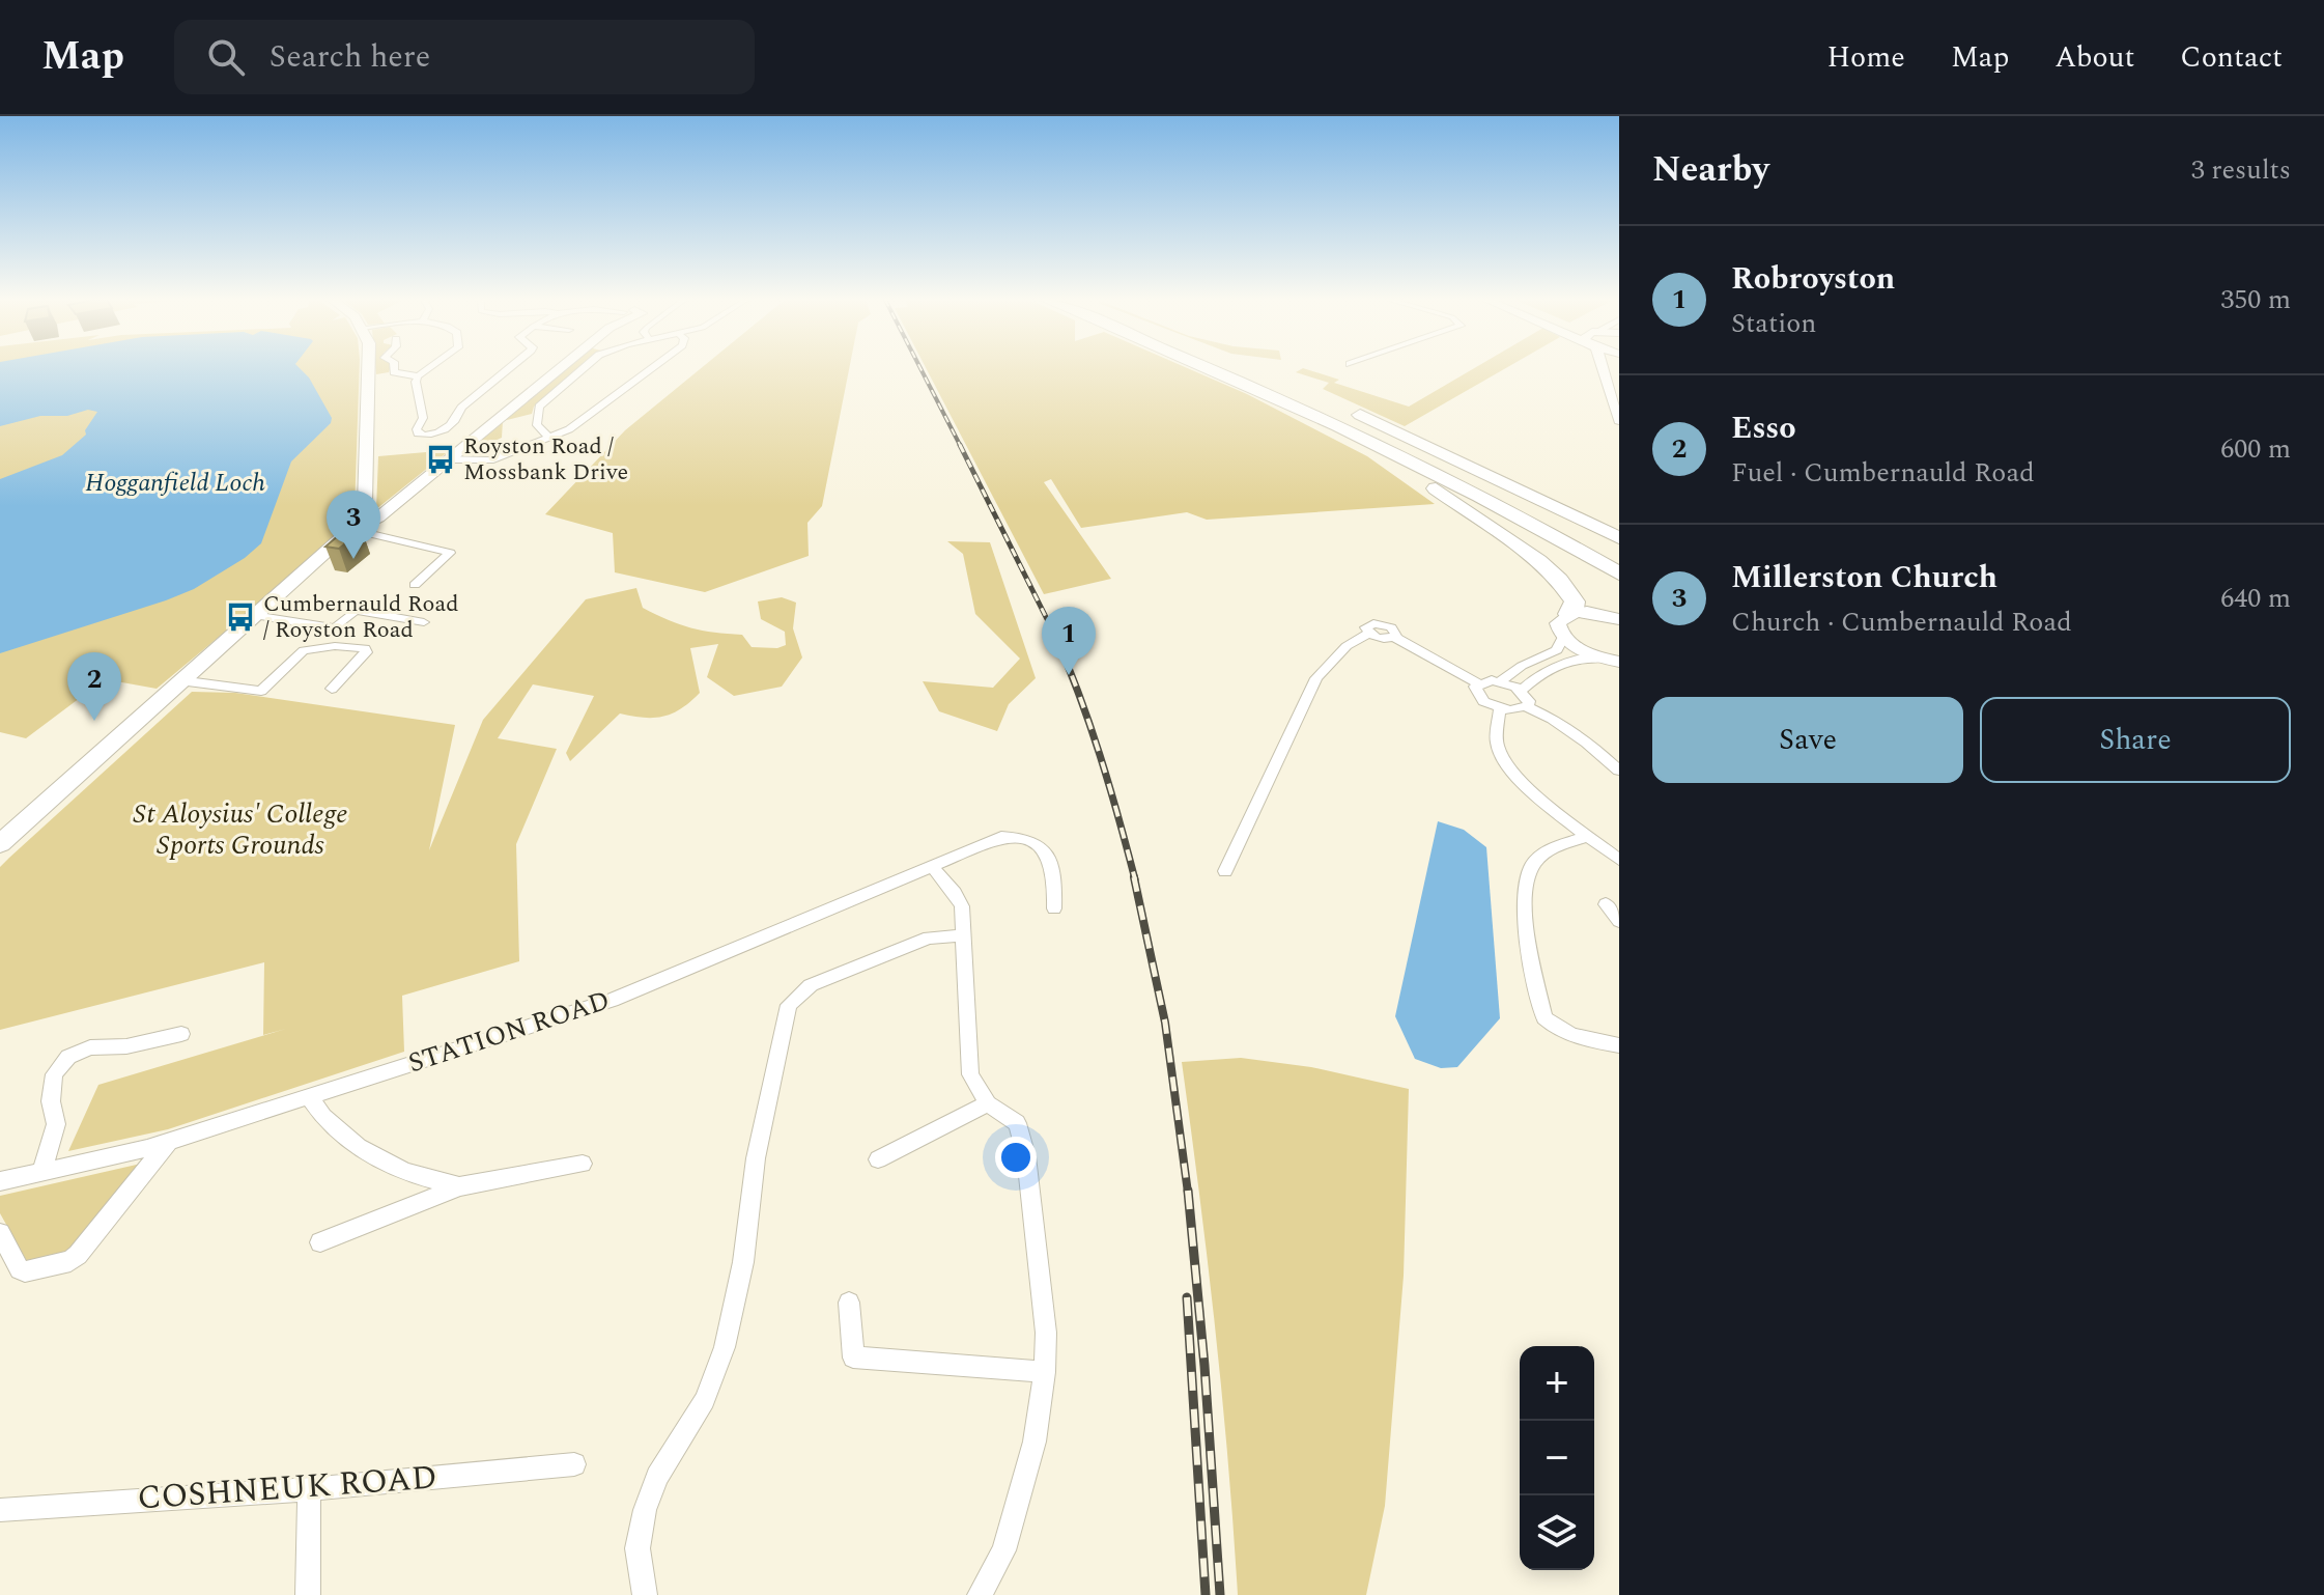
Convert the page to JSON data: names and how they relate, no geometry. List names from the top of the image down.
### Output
{
  "streets": {
    "street": ["STATION ROAD", "COSHNEUK ROAD"]
  },
  "water": ["Hogganfield Loch"],
  "parks": ["St Aloysius' College Sports Grounds"],
  "places": {
    "bus stop": ["Royston Road / Mossbank Drive", "Cumbernauld Road / Royston Road"]
  },
  "page": {
    "header": "Map",
    "search": "Search here",
    "nav": [
      "Home",
      "Map",
      "About",
      "Contact"
    ],
    "heading": ["Nearby", "3 results"],
    "list": [
      {
        "mark": "1",
        "name": "Robroyston",
        "note": "Station",
        "value": "350 m"
      },
      {
        "mark": "2",
        "name": "Esso",
        "note": "Fuel · Cumbernauld Road",
        "value": "600 m"
      },
      {
        "mark": "3",
        "name": "Millerston Church",
        "note": "Church · Cumbernauld Road",
        "value": "640 m"
      }
    ],
    "pins": ["3", "1", "2"],
    "buttons": ["Save", "Share"],
    "map_buttons": ["+", "−"]
  }
}
